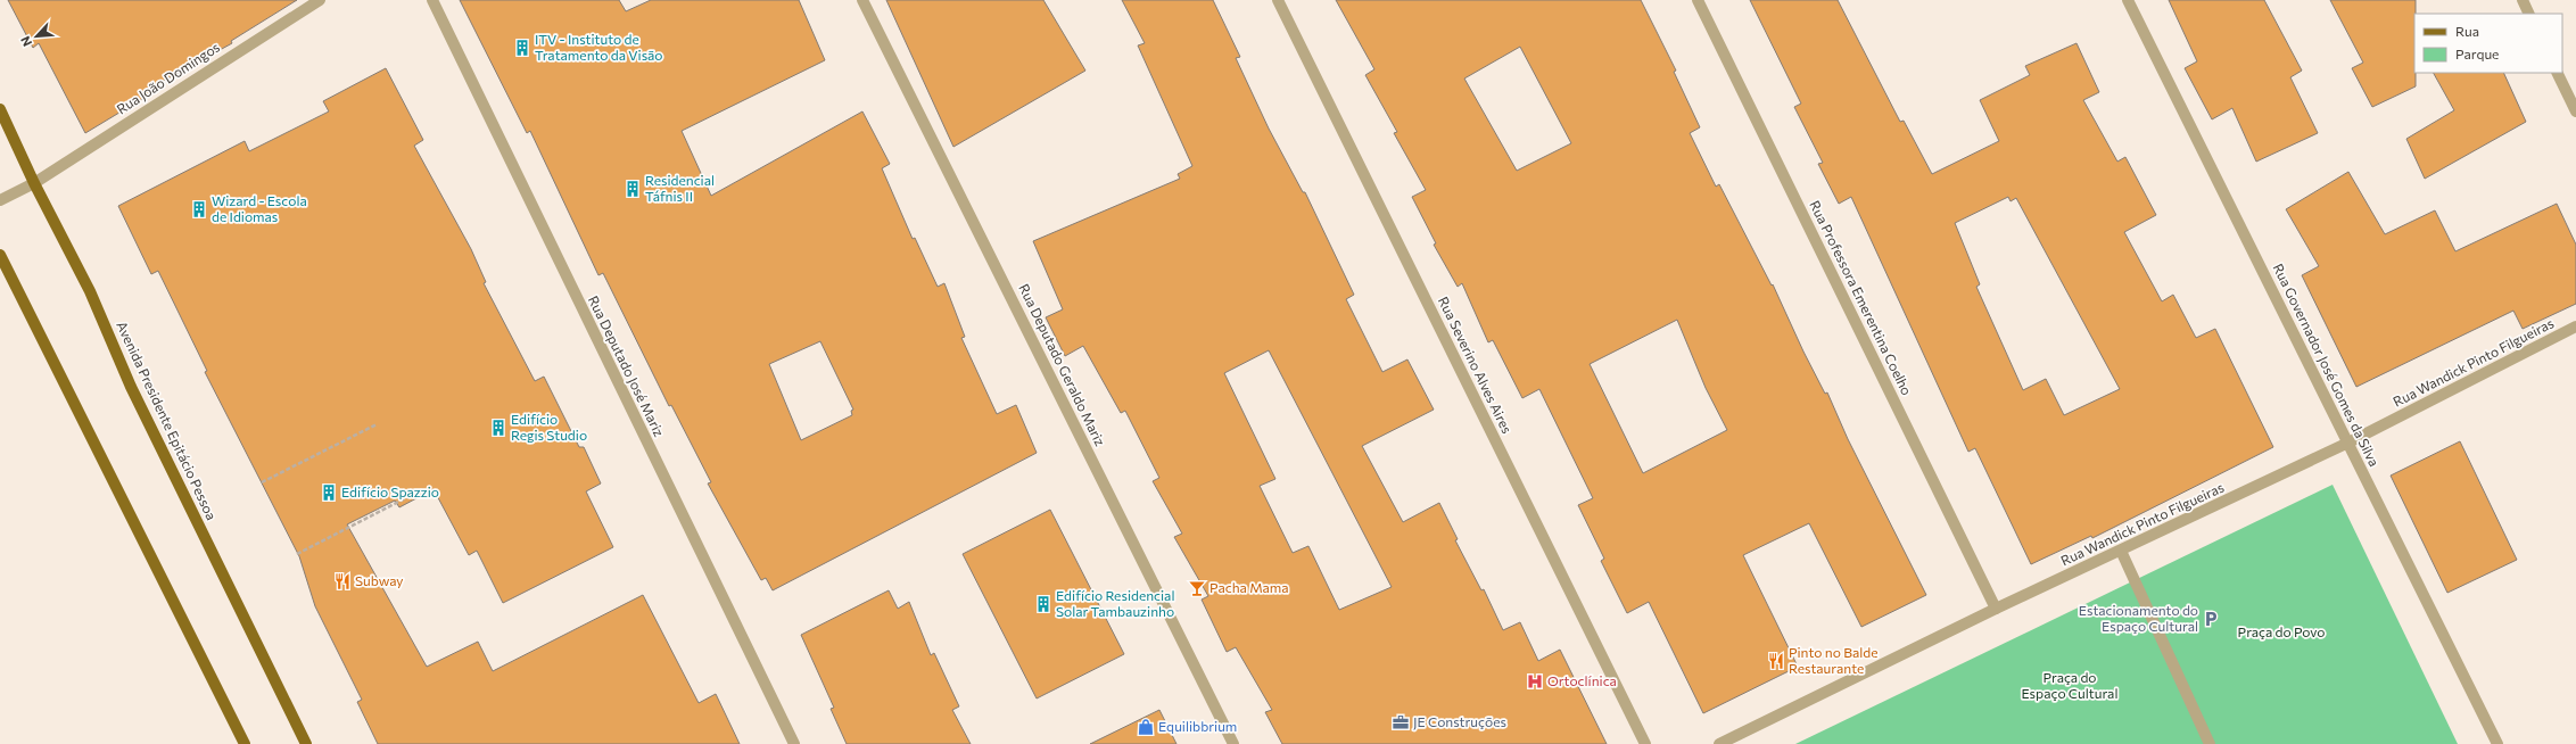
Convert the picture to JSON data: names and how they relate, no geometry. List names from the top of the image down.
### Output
{
  "streets": {
    "main road": ["Avenida Presidente Epitácio Pessoa"],
    "street": [
      "Rua João Domingos",
      "Rua Professora Emerentina Coelho",
      "Rua Wandick Pinto Filgueiras",
      "Rua Deputado Geraldo Mariz",
      "Rua Severino Alves Aires",
      "Rua Governador José Gomes da Silva",
      "Rua Deputado José Mariz"
    ]
  },
  "crossings": [
    ["Rua João Domingos", "Avenida Presidente Epitácio Pessoa"],
    ["Rua Professora Emerentina Coelho", "Rua Wandick Pinto Filgueiras"],
    ["Rua Wandick Pinto Filgueiras", "Rua Governador José Gomes da Silva"]
  ],
  "parks": ["Praça do Povo", "Praça do Espaço Cultural"],
  "places": {
    "building": [
      "ITV - Instituto de Tratamento da Visão",
      "Residencial Táfnis II",
      "Wizard - Escola de Idiomas",
      "Edifício Regis Studio",
      "Edifício Spazzio",
      "Edifício Residencial Solar Tambauzinho"
    ],
    "restaurant": ["Subway", "Pinto no Balde Restaurante"],
    "bar": ["Pacha Mama"],
    "parking": ["Estacionamento do Espaço Cultural"],
    "hospital": ["Ortoclínica"],
    "office": ["JE Construções"],
    "shop": ["Equilibbrium"]
  },
  "legend": ["Rua", "Parque"],
  "north": "bottom left"
}
